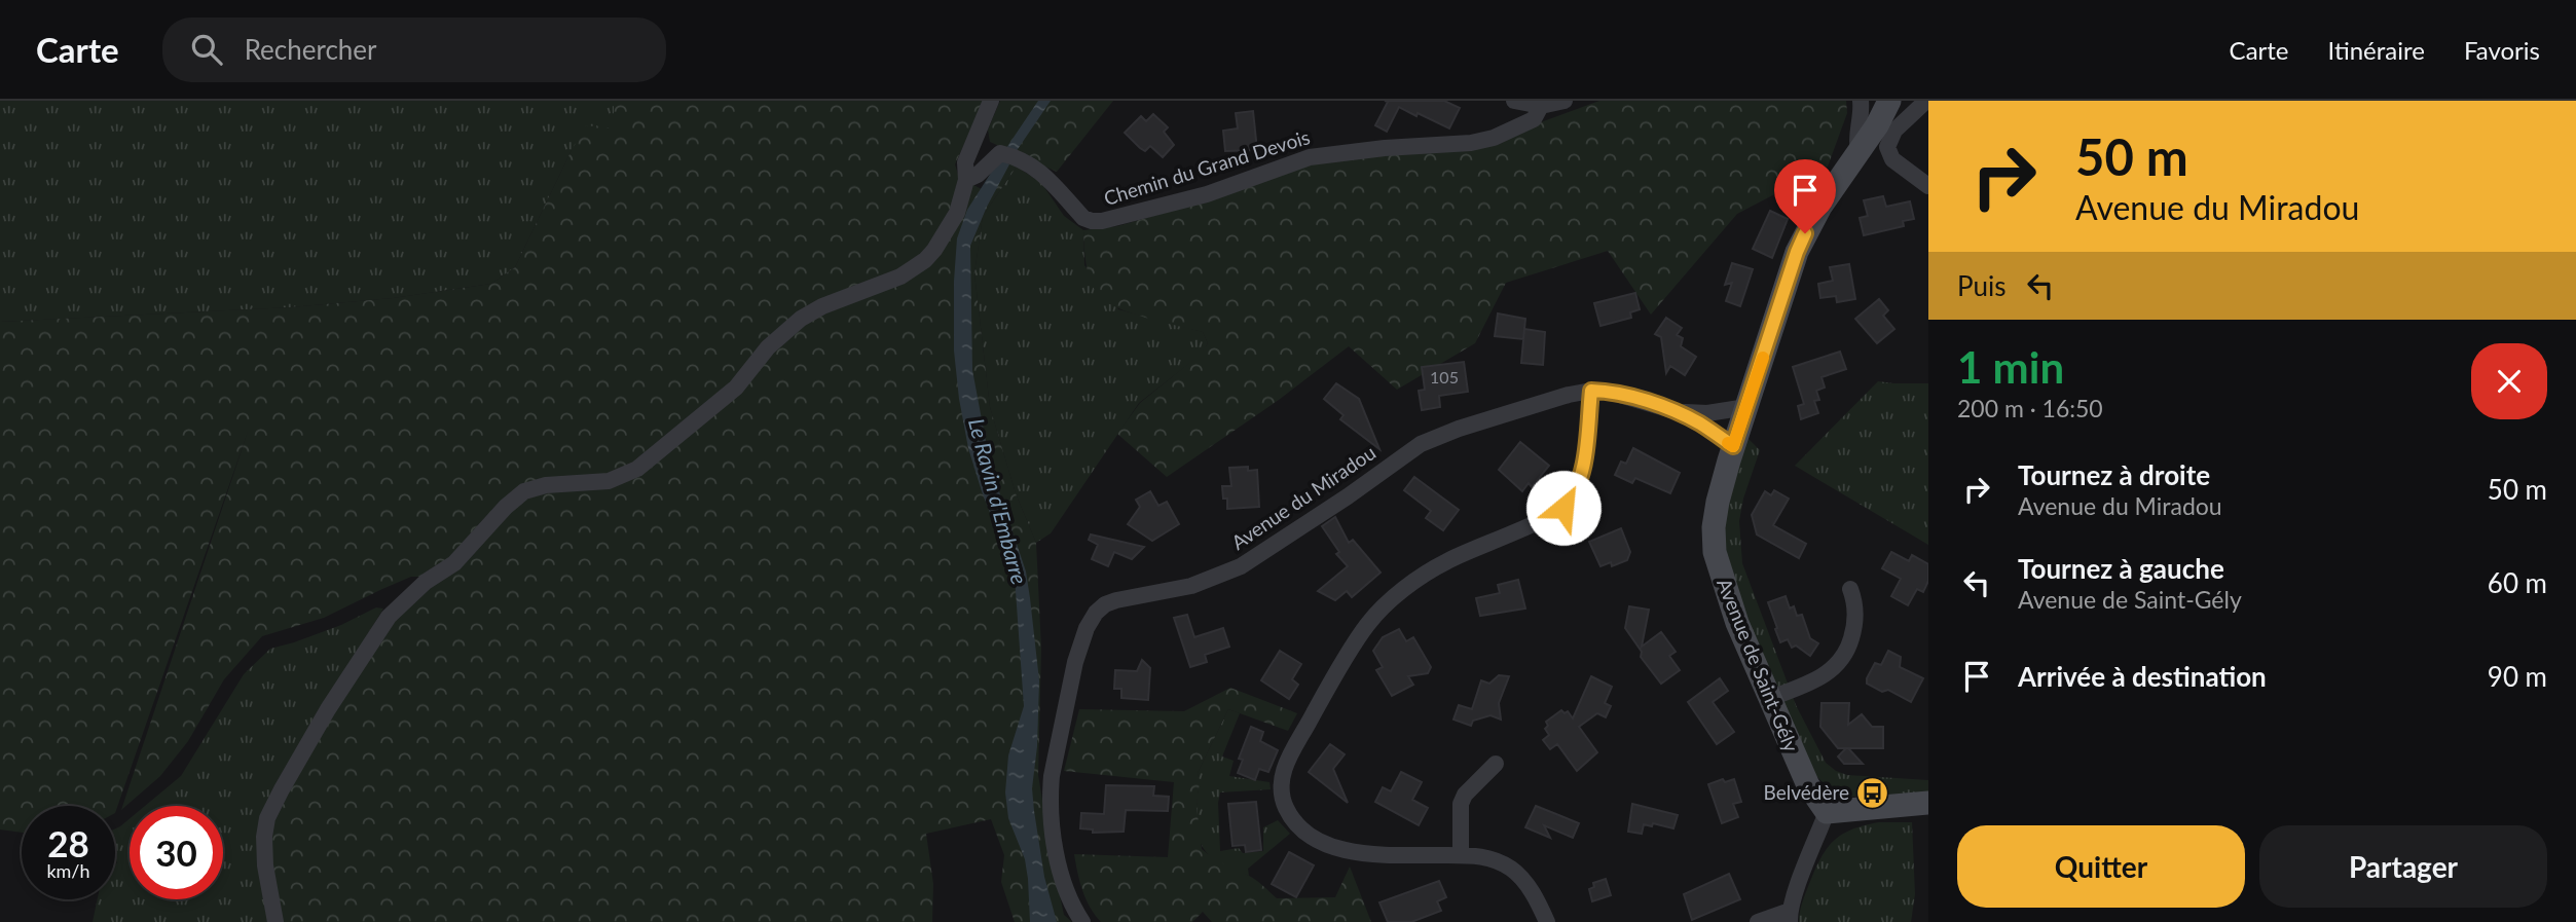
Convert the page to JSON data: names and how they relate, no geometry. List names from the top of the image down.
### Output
{
  "streets": {
    "street": ["Chemin du Grand Devois", "Avenue du Miradou", "Avenue de Saint-Gély"]
  },
  "crossings": [
    ["Avenue du Miradou", "Avenue de Saint-Gély"]
  ],
  "water": ["Le Ravin d'Embarre"],
  "places": {
    "bus stop": ["Belvédère"]
  },
  "house_numbers": ["105"],
  "page": {
    "header": "Carte",
    "search": "Rechercher",
    "nav": ["Carte", "Itinéraire", "Favoris"],
    "turn": ["50 m", "Avenue du Miradou"],
    "then": "Puis",
    "heading": ["1 min", "200 m · 16:50"],
    "list": [
      {
        "name": "Tournez à droite",
        "note": "Avenue du Miradou",
        "value": "50 m"
      },
      {
        "name": "Tournez à gauche",
        "note": "Avenue de Saint-Gély",
        "value": "60 m"
      },
      {
        "name": "Arrivée à destination",
        "value": "90 m"
      }
    ],
    "speed": "28 km/h",
    "limit": "30",
    "buttons": ["Quitter", "Partager"]
  }
}
